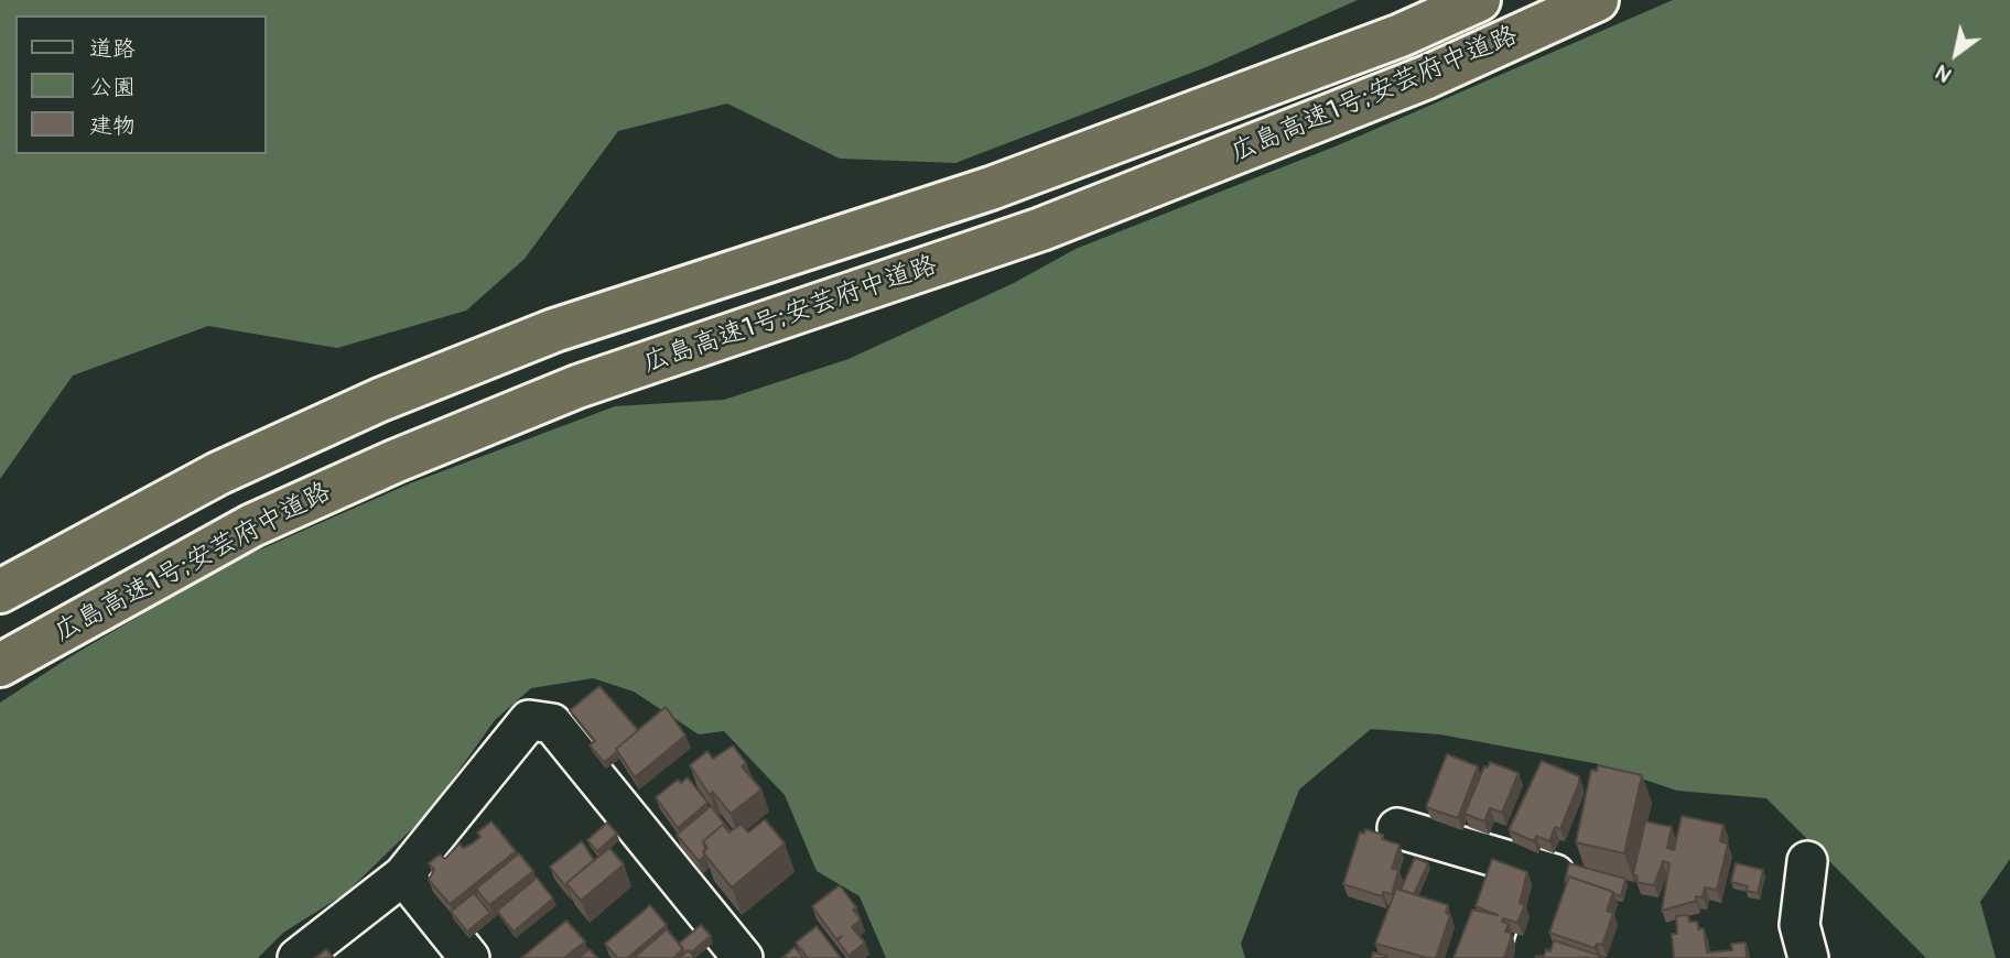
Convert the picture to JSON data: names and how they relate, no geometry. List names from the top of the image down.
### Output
{
  "streets": {
    "highway": ["広島高速1号;安芸府中道路"]
  },
  "legend": ["道路", "公園", "建物"],
  "north": "bottom left"
}
